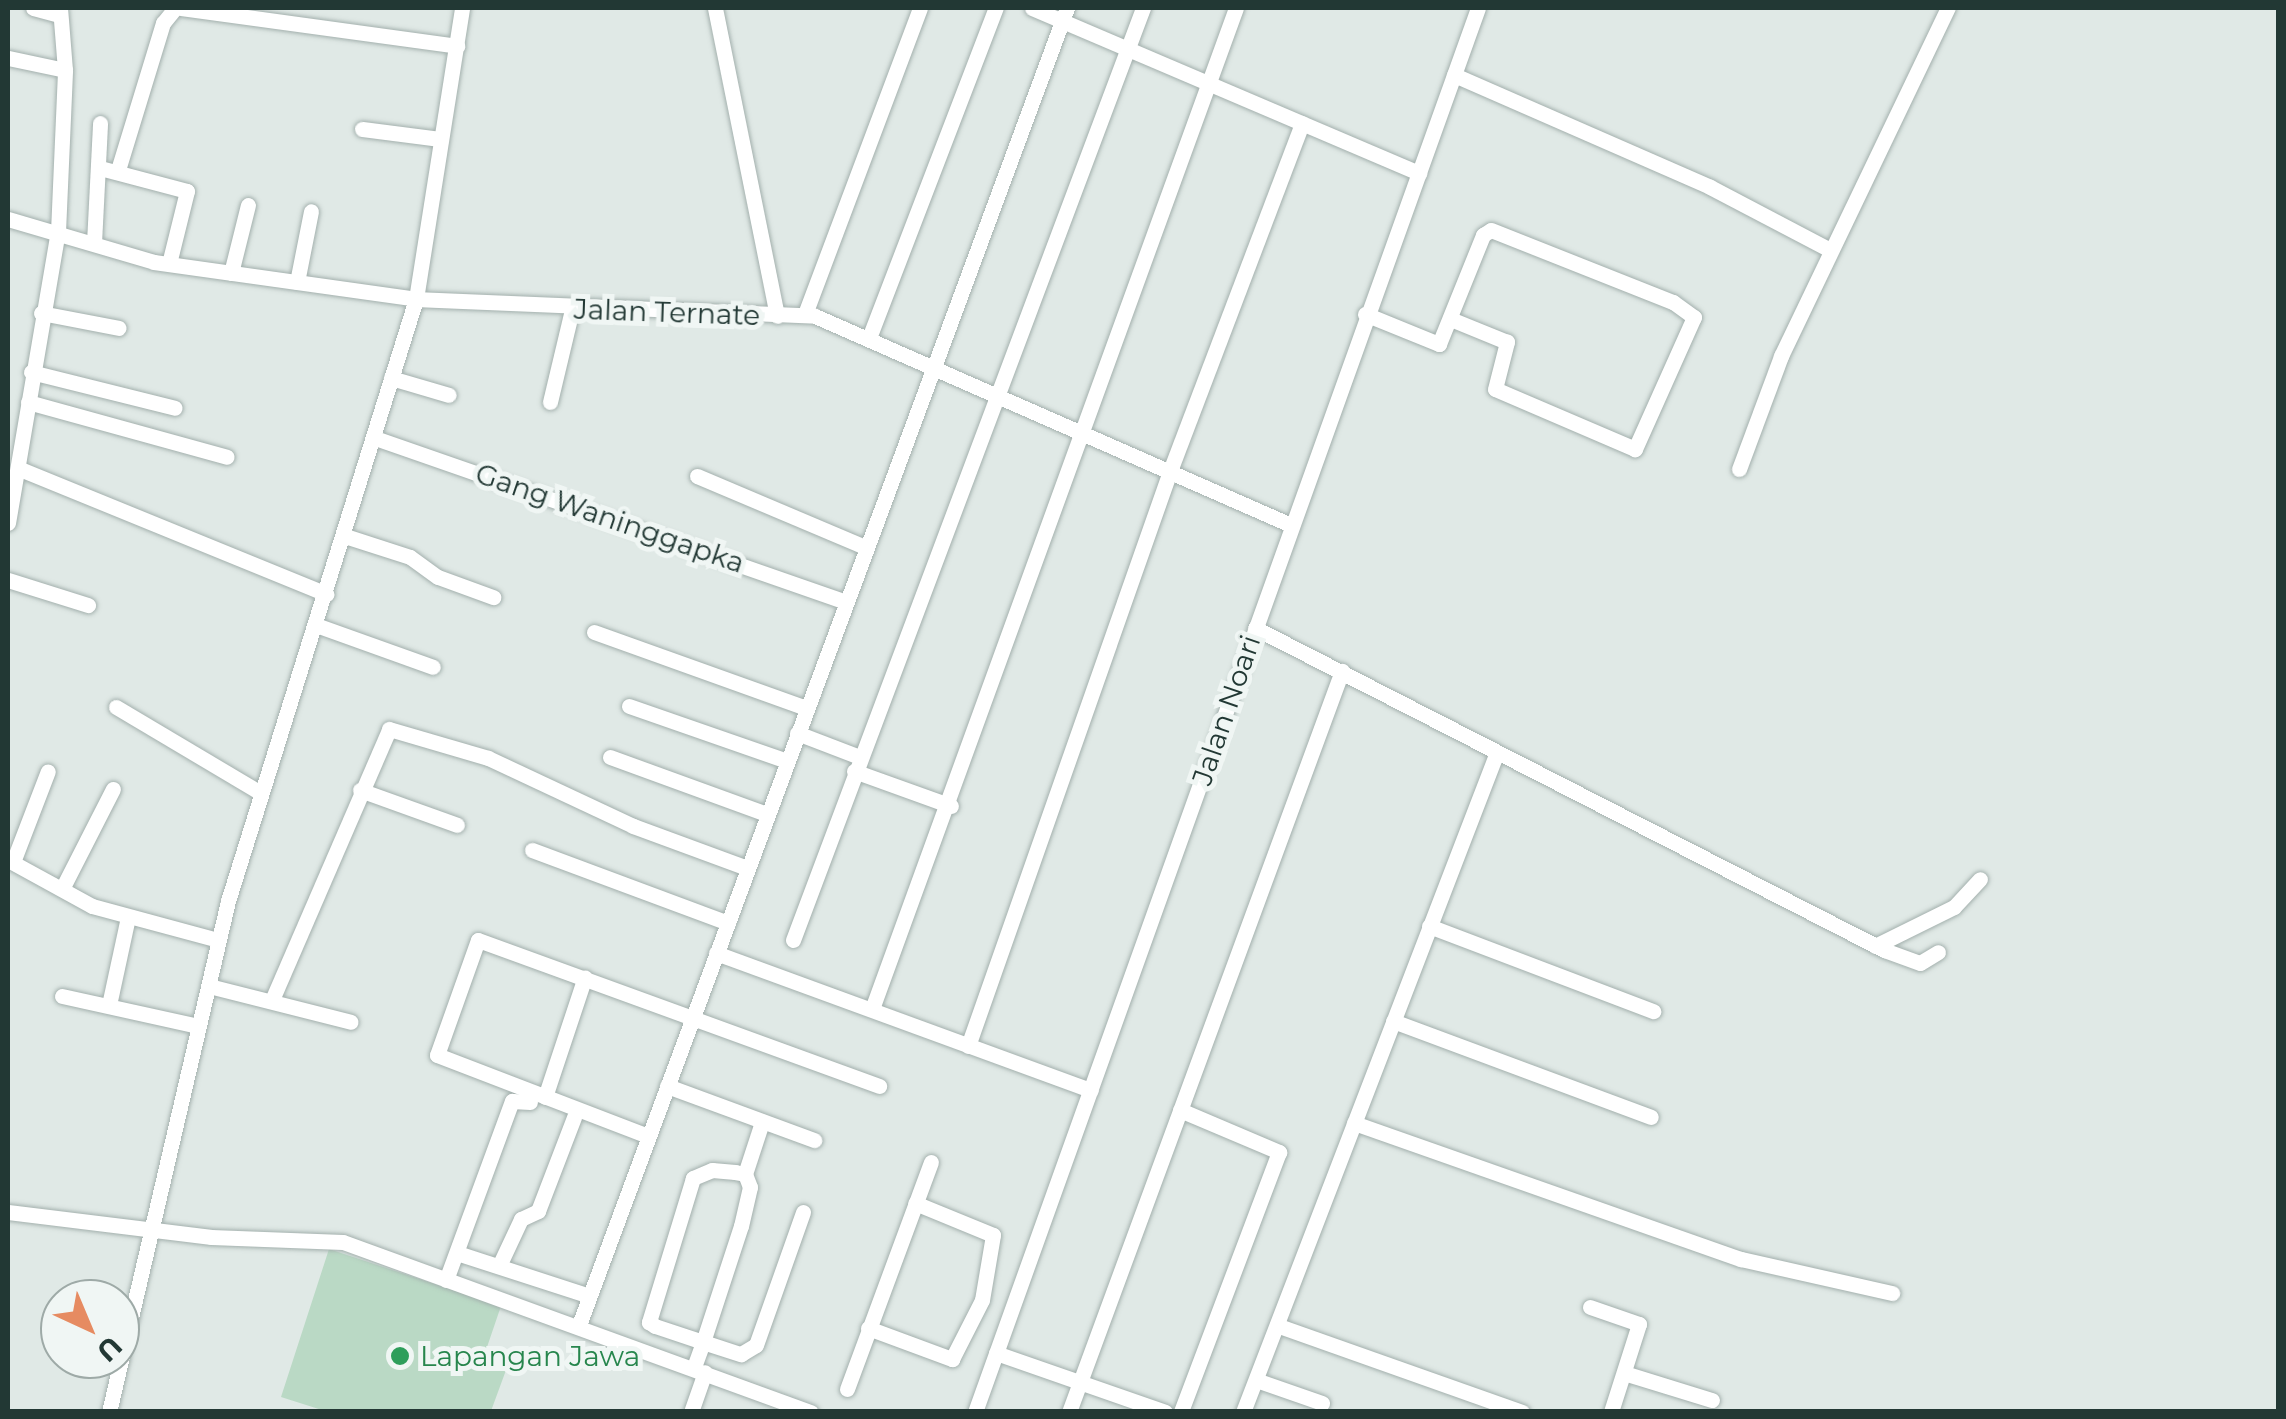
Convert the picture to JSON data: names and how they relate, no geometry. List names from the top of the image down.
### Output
{
  "streets": {
    "street": ["Jalan Ternate", "Gang Waninggapka", "Jalan Noari"]
  },
  "crossings": [
    ["Jalan Ternate", "Jalan Noari"]
  ],
  "places": ["Lapangan Jawa"],
  "north": "bottom right"
}
